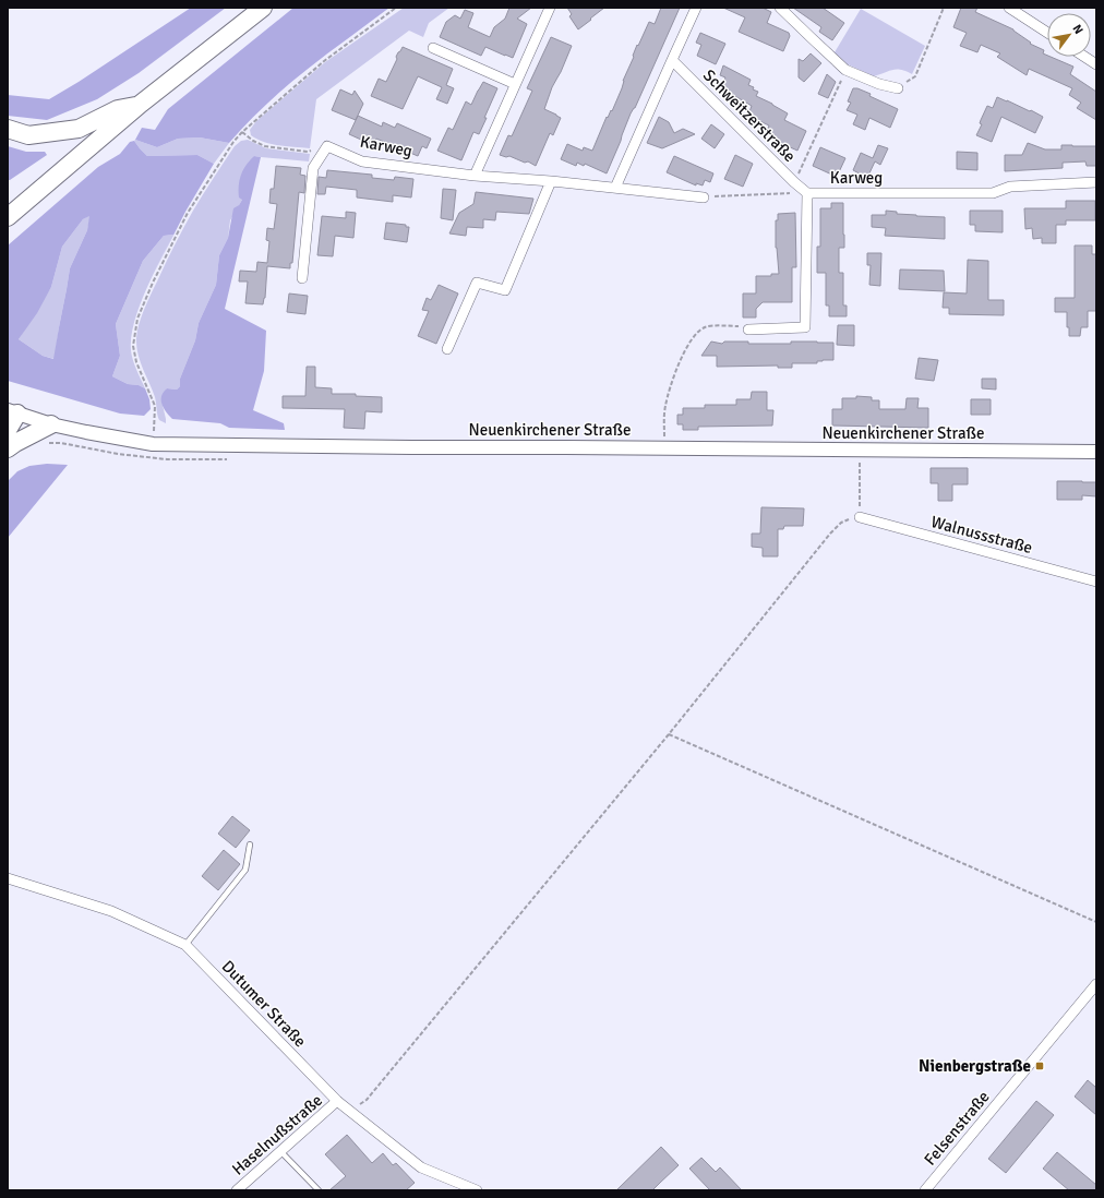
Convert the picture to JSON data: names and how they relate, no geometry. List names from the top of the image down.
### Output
{
  "streets": {
    "street": [
      "Schweitzerstraße",
      "Karweg",
      "Neuenkirchener Straße",
      "Walnussstraße",
      "Dutumer Straße",
      "Felsenstraße",
      "Haselnußstraße"
    ]
  },
  "crossings": [
    ["Schweitzerstraße", "Karweg"],
    ["Dutumer Straße", "Haselnußstraße"]
  ],
  "places": {
    "transit": ["Nienbergstraße"]
  },
  "north": "top right"
}
